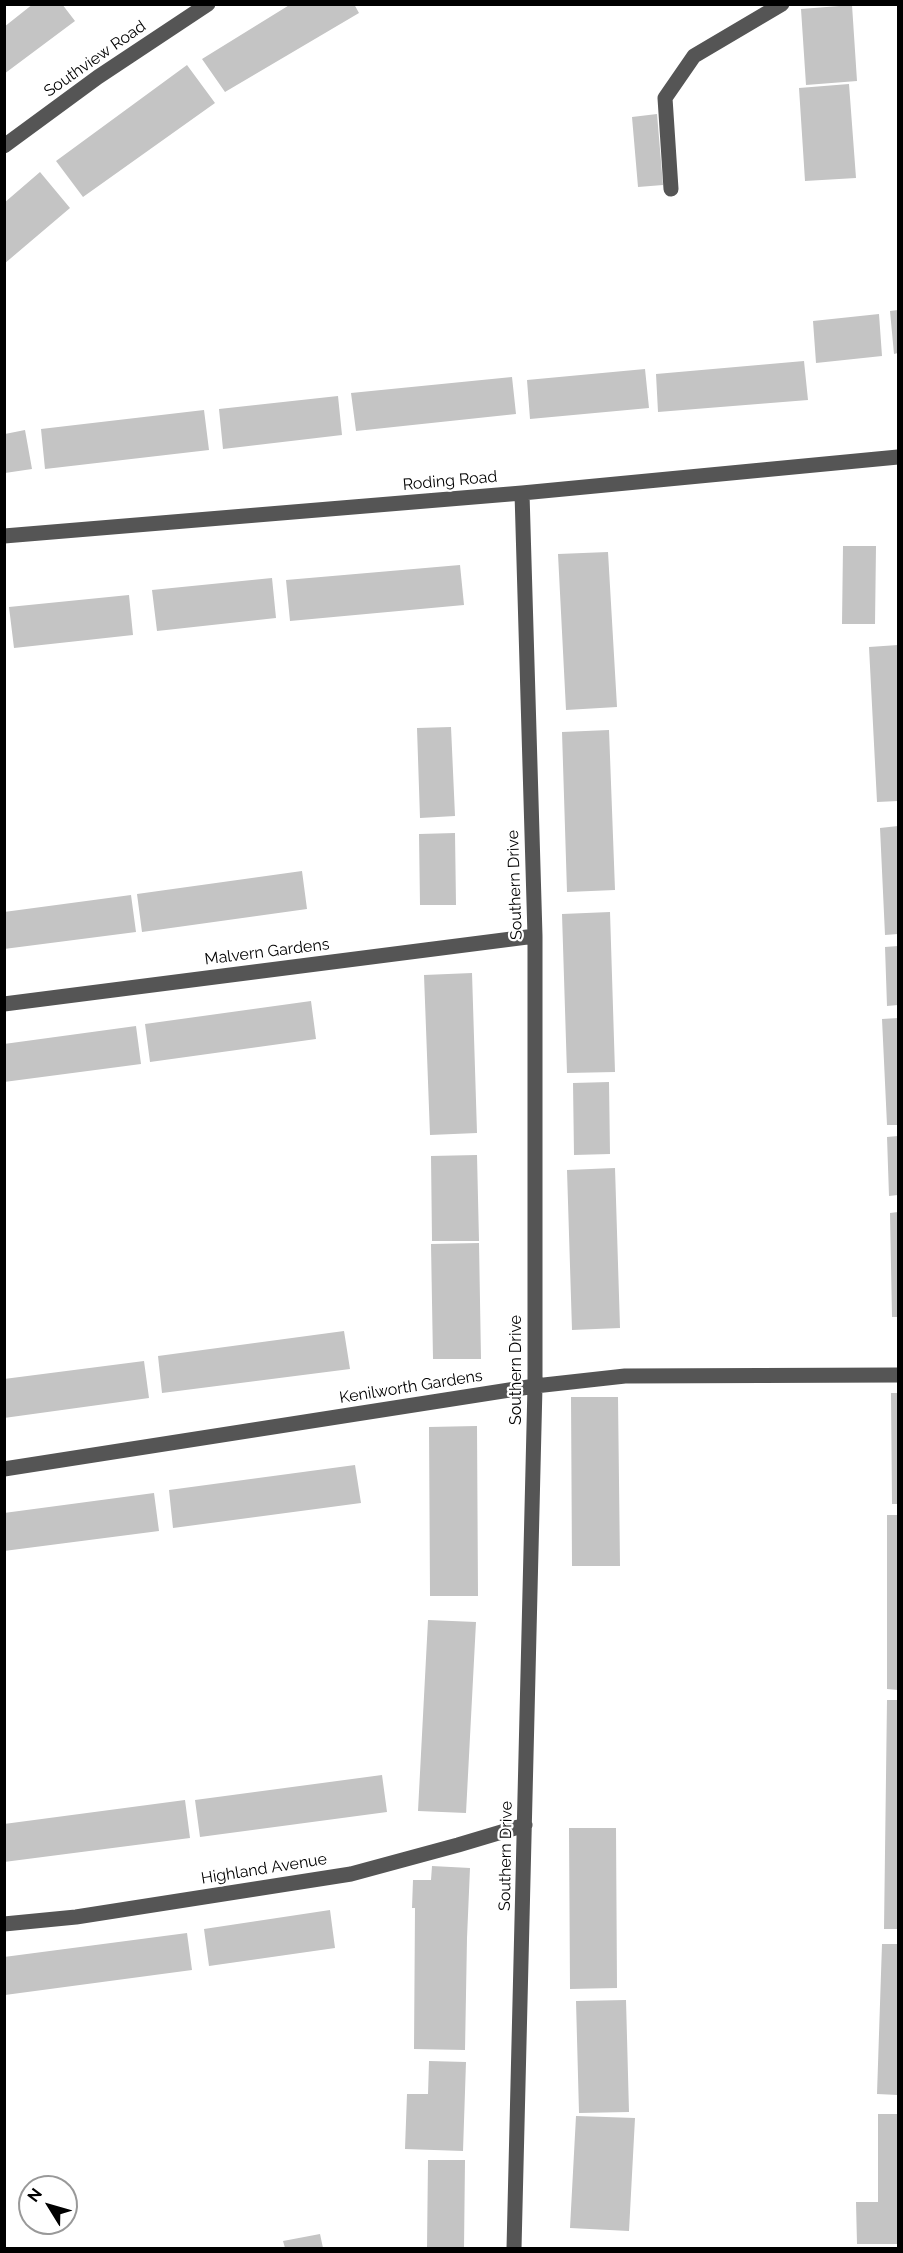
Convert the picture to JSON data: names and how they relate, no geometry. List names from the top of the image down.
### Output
{
  "streets": {
    "street": [
      "Southview Road",
      "Roding Road",
      "Southern Drive",
      "Malvern Gardens",
      "Kenilworth Gardens",
      "Highland Avenue"
    ]
  },
  "crossings": [
    ["Roding Road", "Southern Drive"],
    ["Southern Drive", "Malvern Gardens"],
    ["Southern Drive", "Kenilworth Gardens"],
    ["Southern Drive", "Highland Avenue"]
  ],
  "north": "top left"
}
